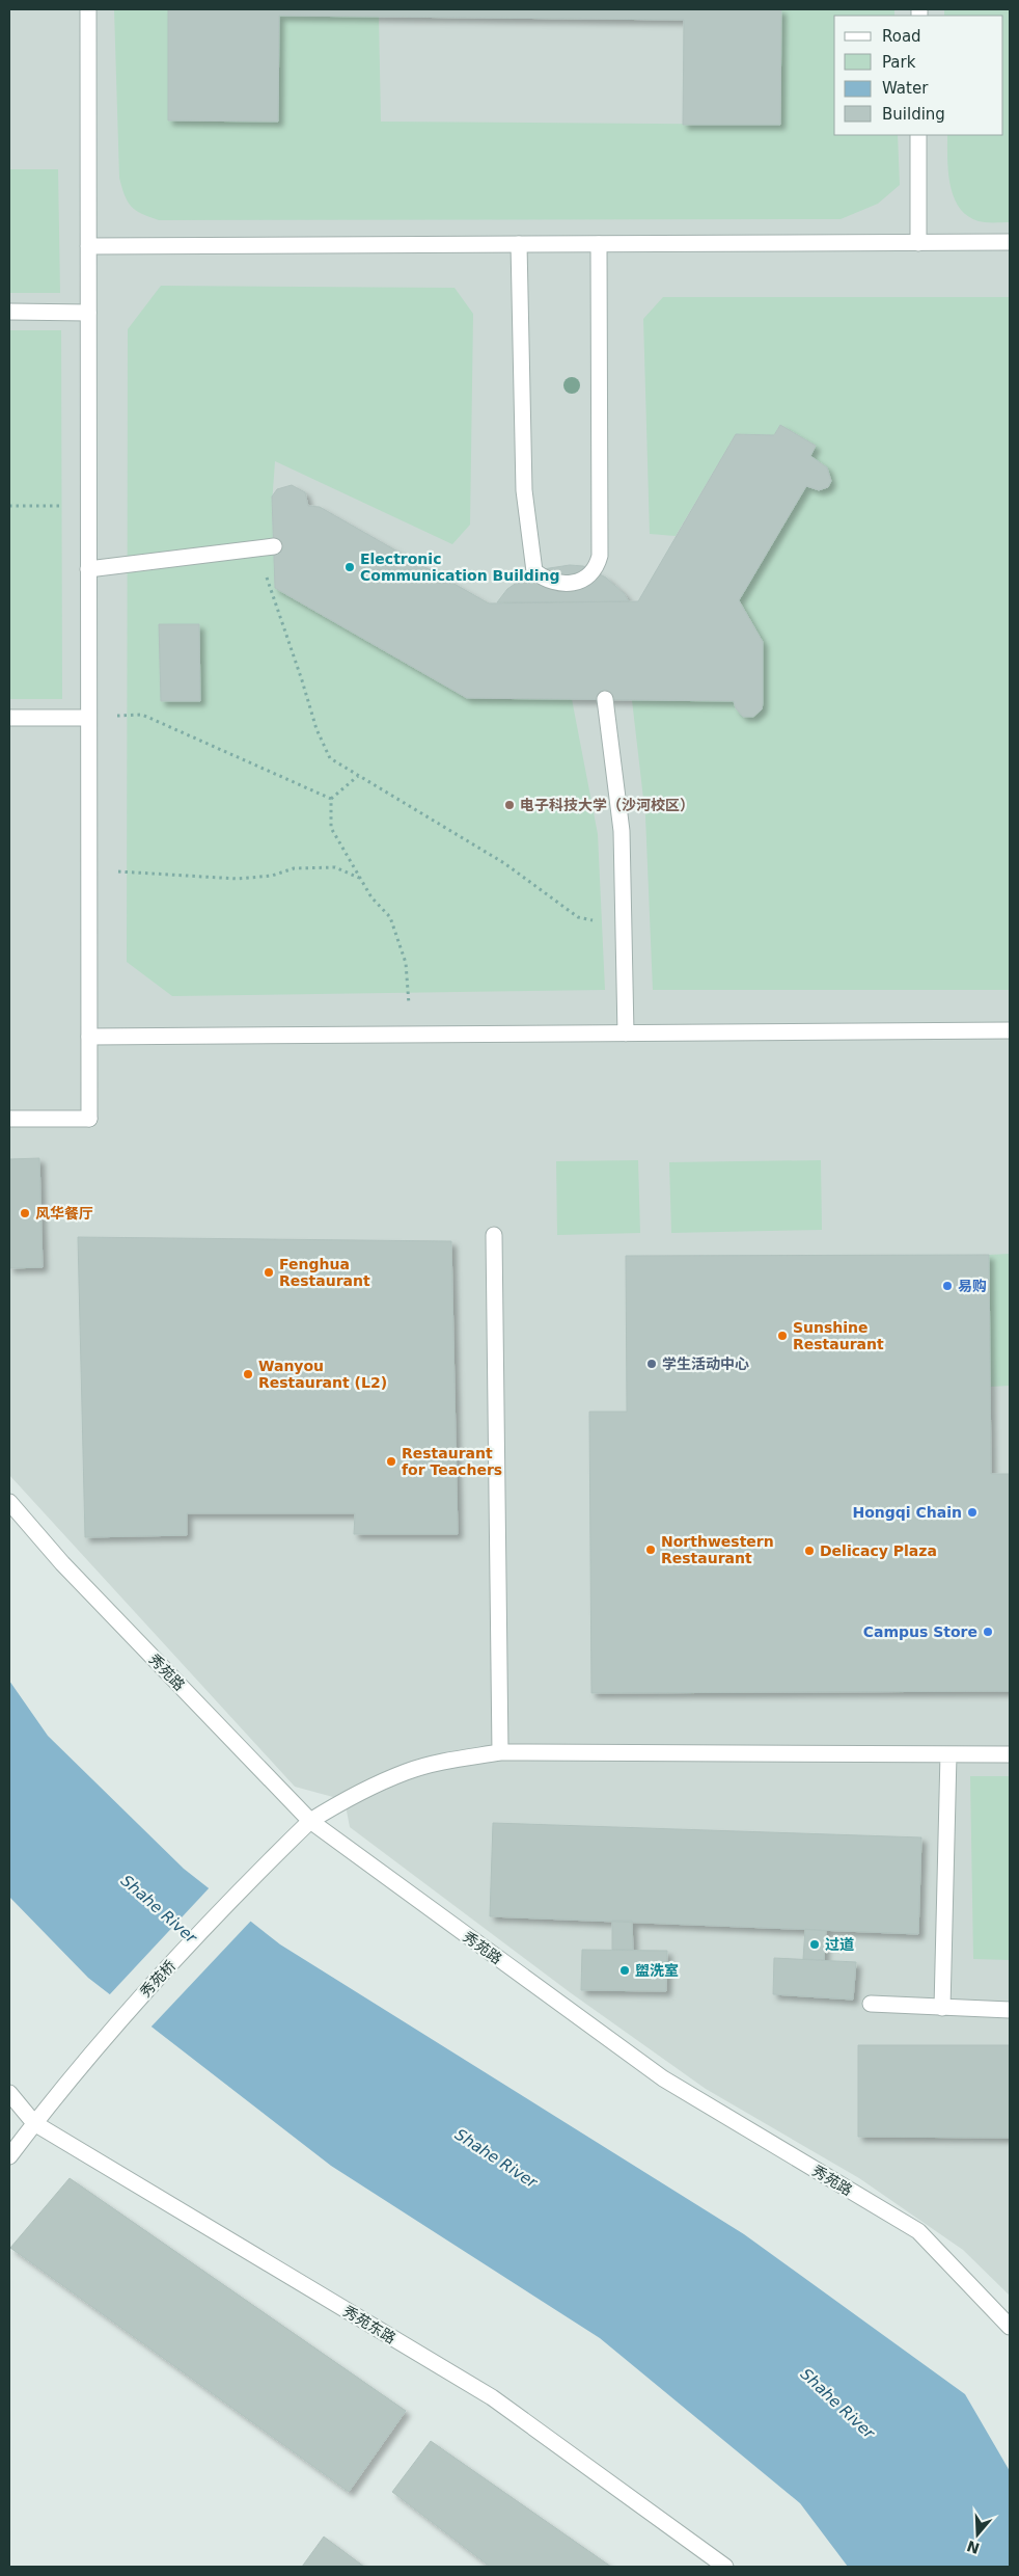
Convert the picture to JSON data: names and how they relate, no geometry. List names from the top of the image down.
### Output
{
  "streets": {
    "street": ["秀苑路", "秀苑桥", "秀苑东路"]
  },
  "crossings": [
    ["秀苑路", "秀苑桥"],
    ["秀苑桥", "秀苑东路"]
  ],
  "water": ["Shahe River"],
  "places": [
    "Electronic Communication Building",
    "电子科技大学（沙河校区）",
    "风华餐厅",
    "Fenghua Restaurant",
    "易购",
    "Sunshine Restaurant",
    "学生活动中心",
    "Wanyou Restaurant (L2)",
    "Restaurant for Teachers",
    "Hongqi Chain",
    "Northwestern Restaurant",
    "Delicacy Plaza",
    "Campus Store",
    "过道",
    "盥洗室"
  ],
  "legend": [
    "Road",
    "Park",
    "Water",
    "Building"
  ],
  "north": "bottom"
}
